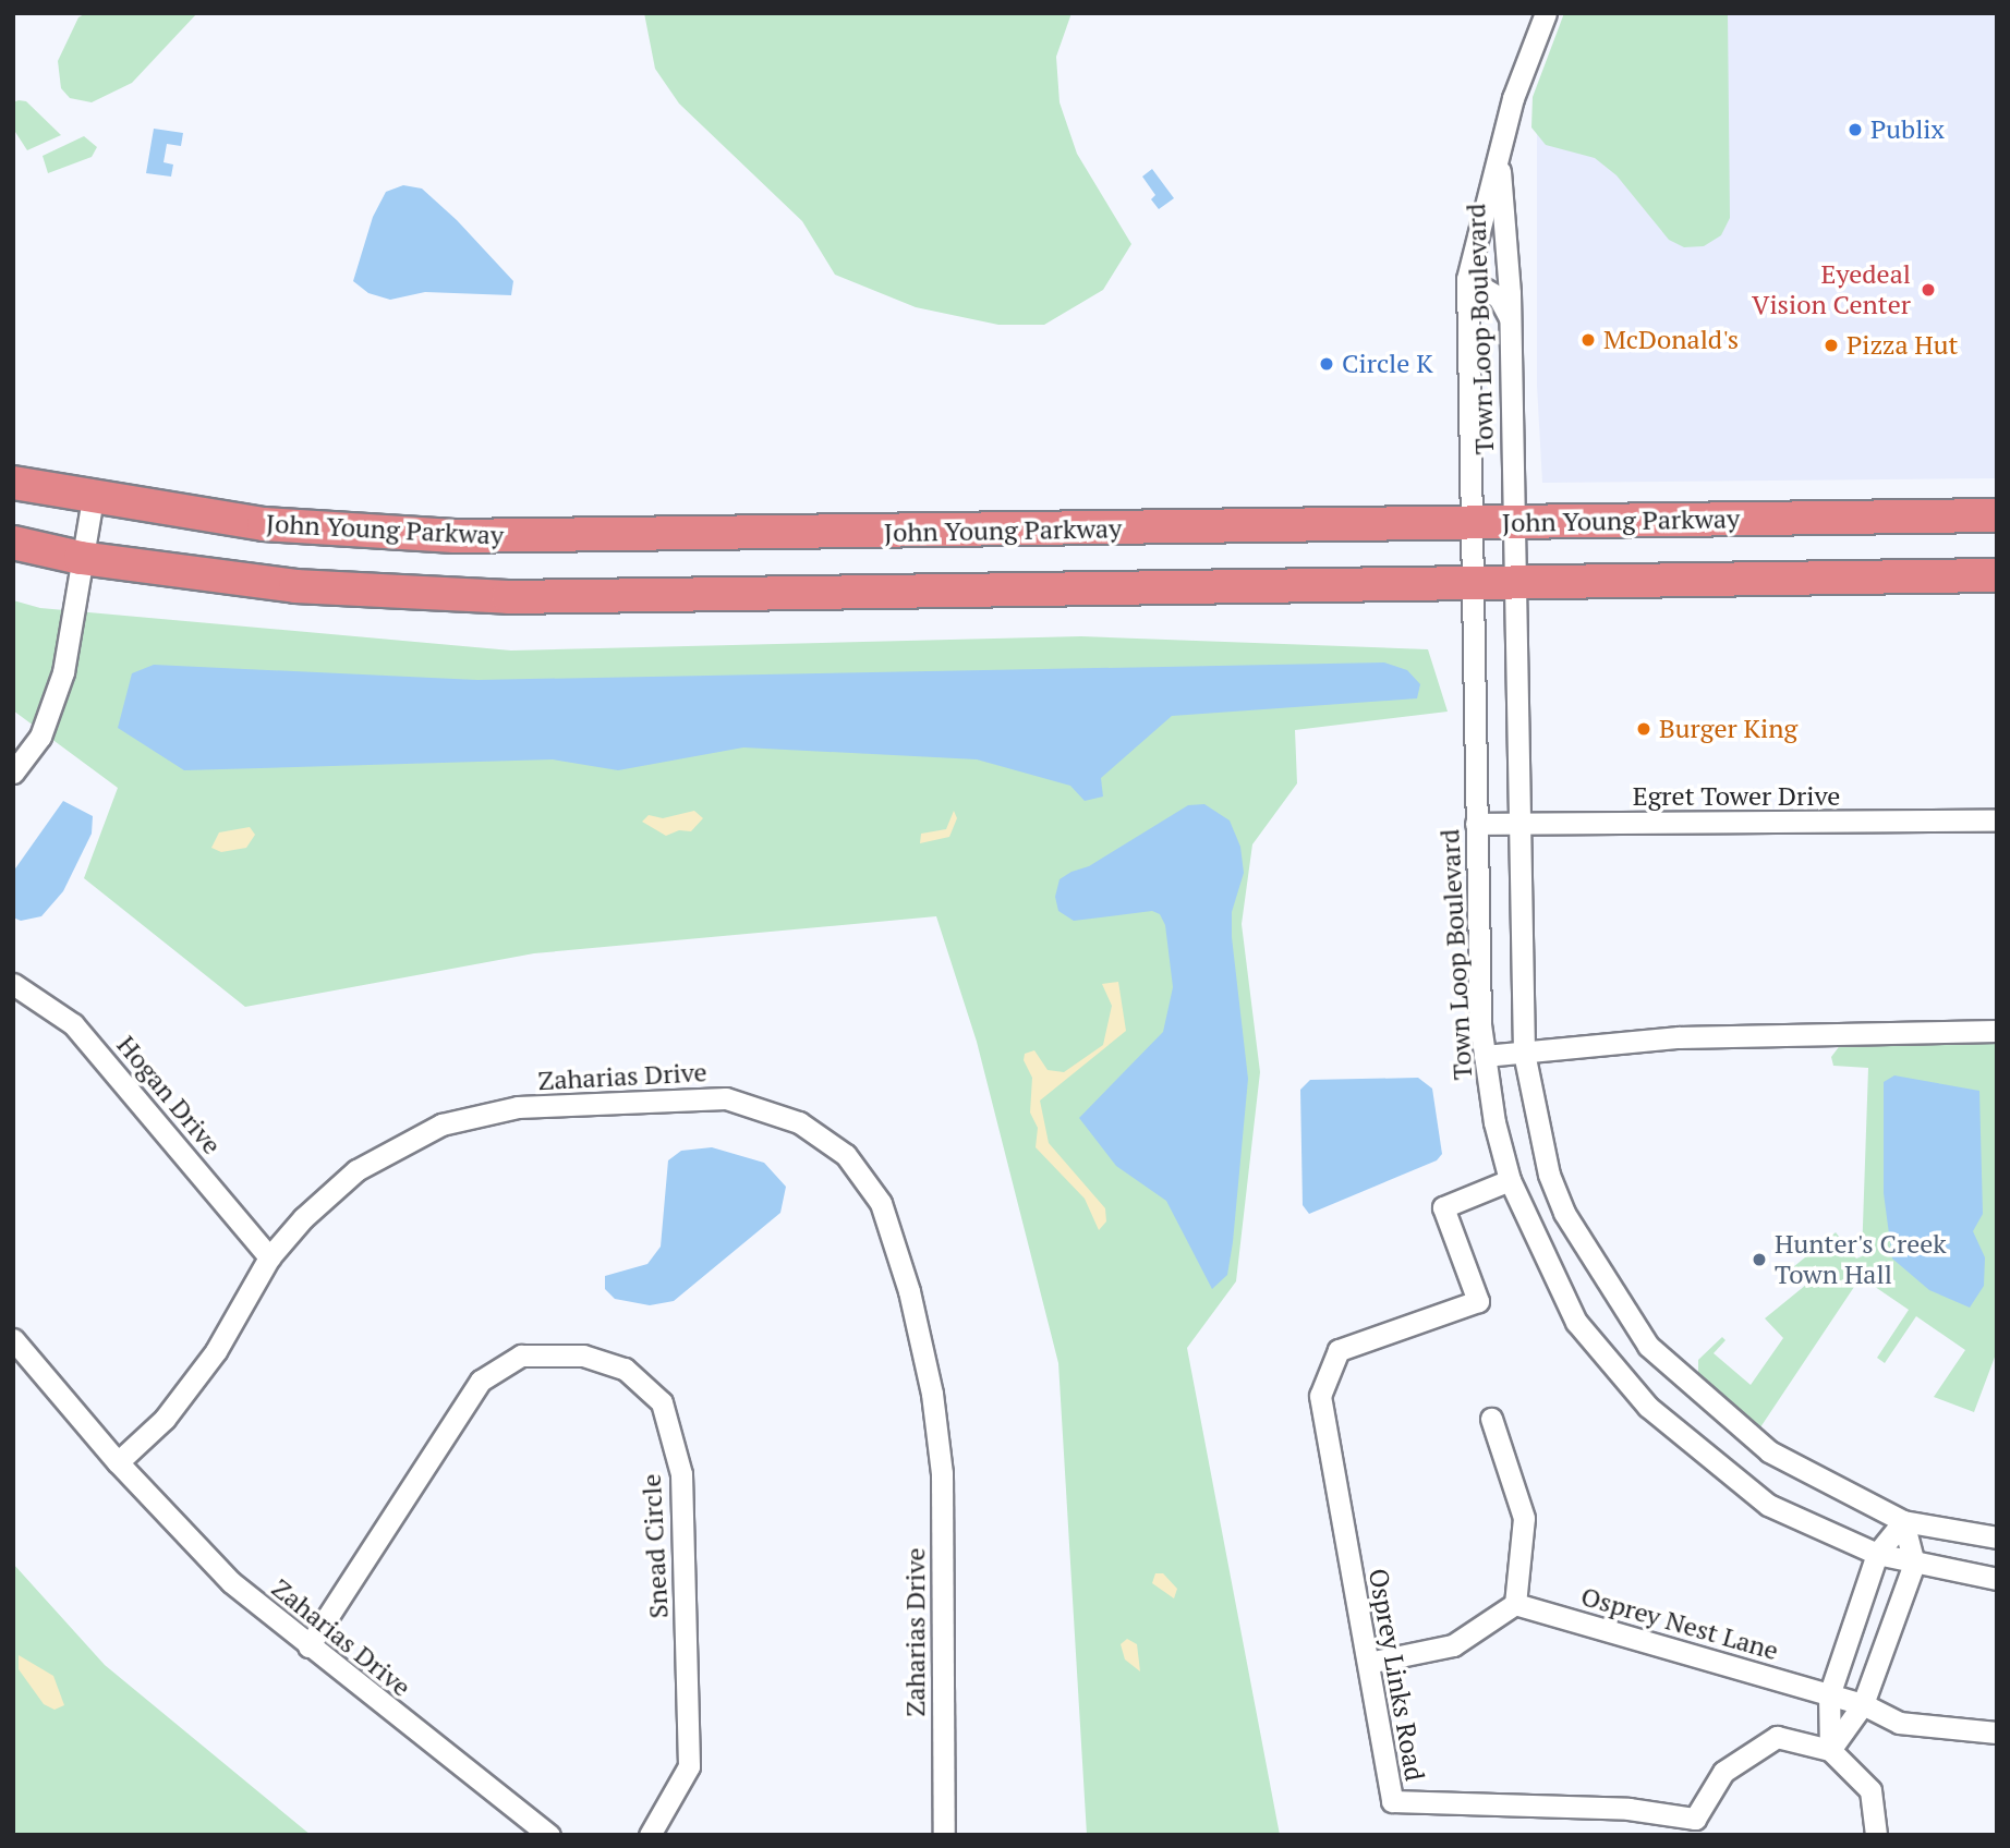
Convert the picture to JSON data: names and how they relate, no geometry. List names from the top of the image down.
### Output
{
  "streets": {
    "highway": ["John Young Parkway"],
    "street": [
      "Town Loop Boulevard",
      "Egret Tower Drive",
      "Zaharias Drive",
      "Hogan Drive",
      "Snead Circle",
      "Osprey Nest Lane",
      "Osprey Links Road"
    ]
  },
  "crossings": [
    ["Town Loop Boulevard", "John Young Parkway"],
    ["Town Loop Boulevard", "Egret Tower Drive"],
    ["Town Loop Boulevard", "Osprey Links Road"],
    ["Zaharias Drive", "Hogan Drive"],
    ["Zaharias Drive", "Snead Circle"]
  ],
  "places": [
    "Publix",
    "Eyedeal Vision Center",
    "McDonald's",
    "Pizza Hut",
    "Circle K",
    "Burger King",
    "Hunter's Creek Town Hall"
  ]
}
